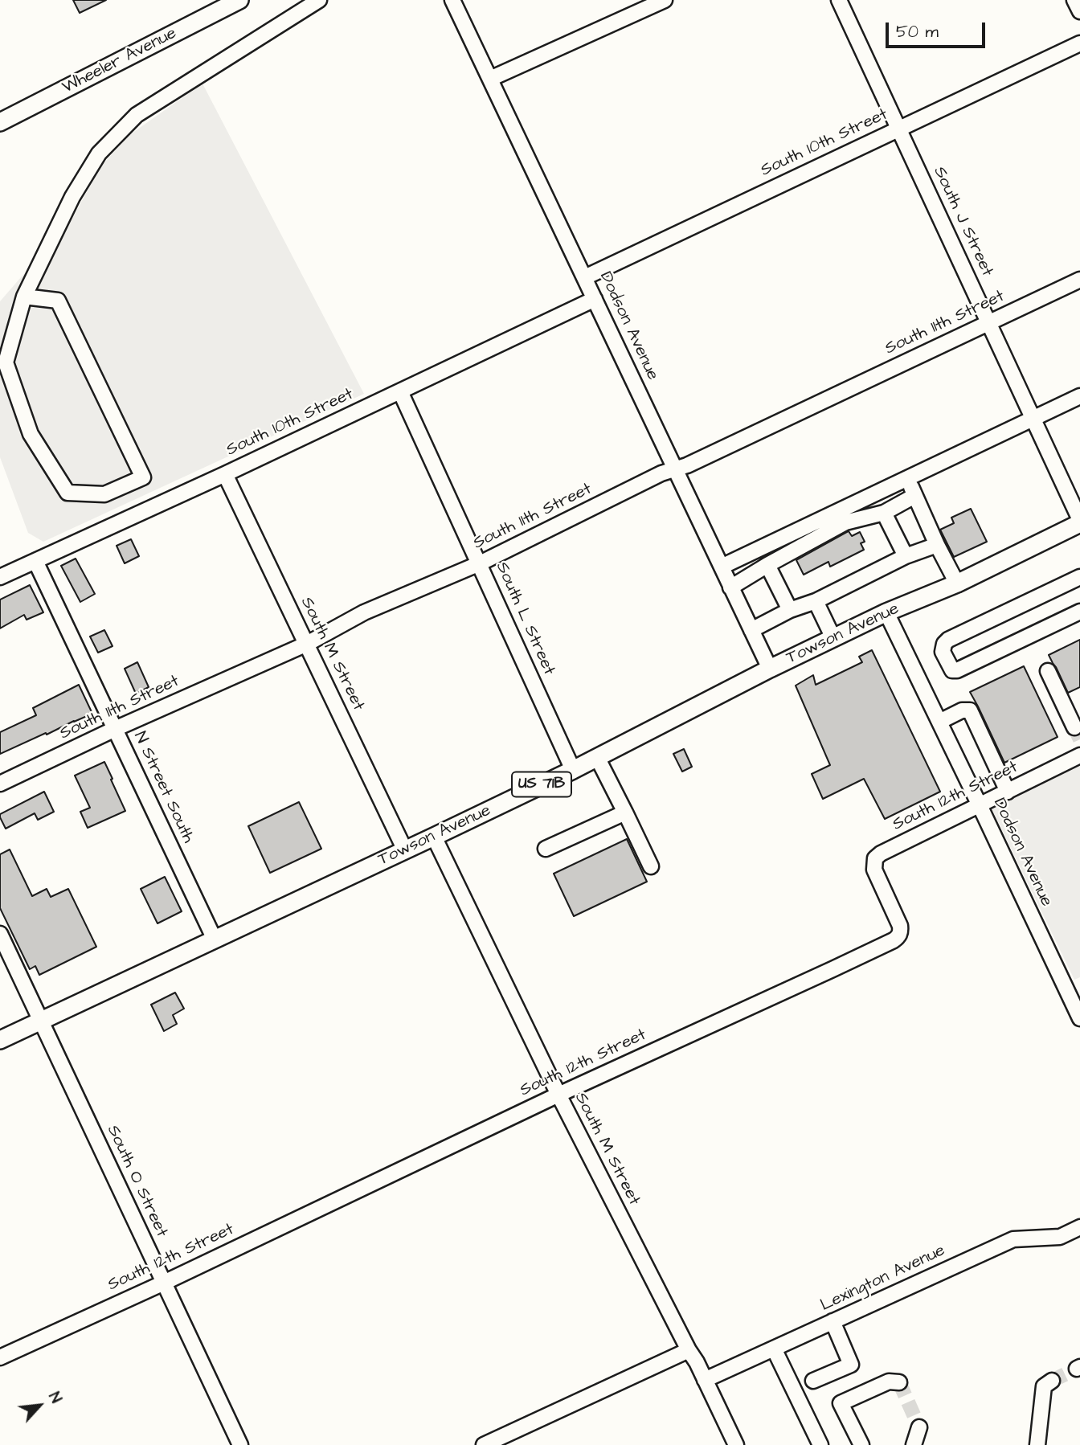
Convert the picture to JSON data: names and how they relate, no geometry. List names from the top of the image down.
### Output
{
  "streets": {
    "main road": ["Wheeler Avenue", "Towson Avenue", "US 71B"],
    "street": [
      "South 10th Street",
      "South J Street",
      "South 11th Street",
      "Dodson Avenue",
      "South L Street",
      "South M Street",
      "N Street South",
      "South 12th Street",
      "South O Street",
      "Lexington Avenue"
    ]
  },
  "crossings": [
    ["South 10th Street", "South J Street"],
    ["South 10th Street", "Dodson Avenue"],
    ["South 10th Street", "South L Street"],
    ["South 10th Street", "South M Street"],
    ["South 10th Street", "N Street South"],
    ["South J Street", "South 11th Street"],
    ["South J Street", "Towson Avenue"],
    ["South 11th Street", "Dodson Avenue"],
    ["South 11th Street", "South L Street"],
    ["South 11th Street", "South M Street"],
    ["South 11th Street", "N Street South"],
    ["Dodson Avenue", "Towson Avenue"],
    ["Dodson Avenue", "South 12th Street"],
    ["South L Street", "Towson Avenue"],
    ["Towson Avenue", "South M Street"],
    ["Towson Avenue", "N Street South"],
    ["Towson Avenue", "South O Street"],
    ["South M Street", "South 12th Street"],
    ["South M Street", "Lexington Avenue"],
    ["South 12th Street", "South O Street"]
  ],
  "scale_bar": "50 m",
  "north": "top right"
}
